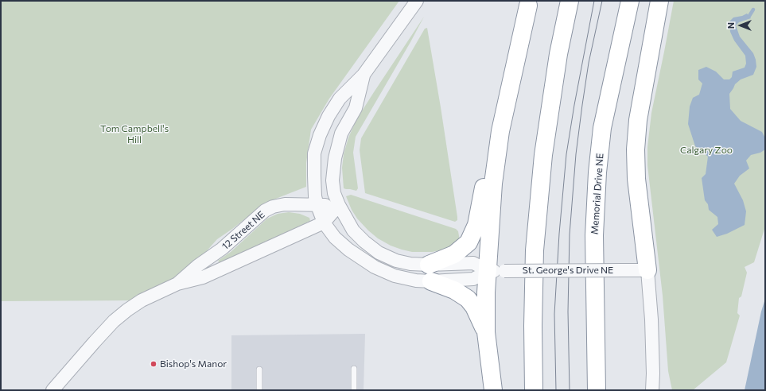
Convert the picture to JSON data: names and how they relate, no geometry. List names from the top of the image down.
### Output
{
  "streets": {
    "highway": ["Memorial Drive NE"],
    "street": ["12 Street NE", "St. George's Drive NE"]
  },
  "crossings": [
    ["12 Street NE", "St. George's Drive NE"]
  ],
  "parks": ["Tom Campbell's Hill", "Calgary Zoo"],
  "places": ["Bishop's Manor"],
  "north": "left"
}
